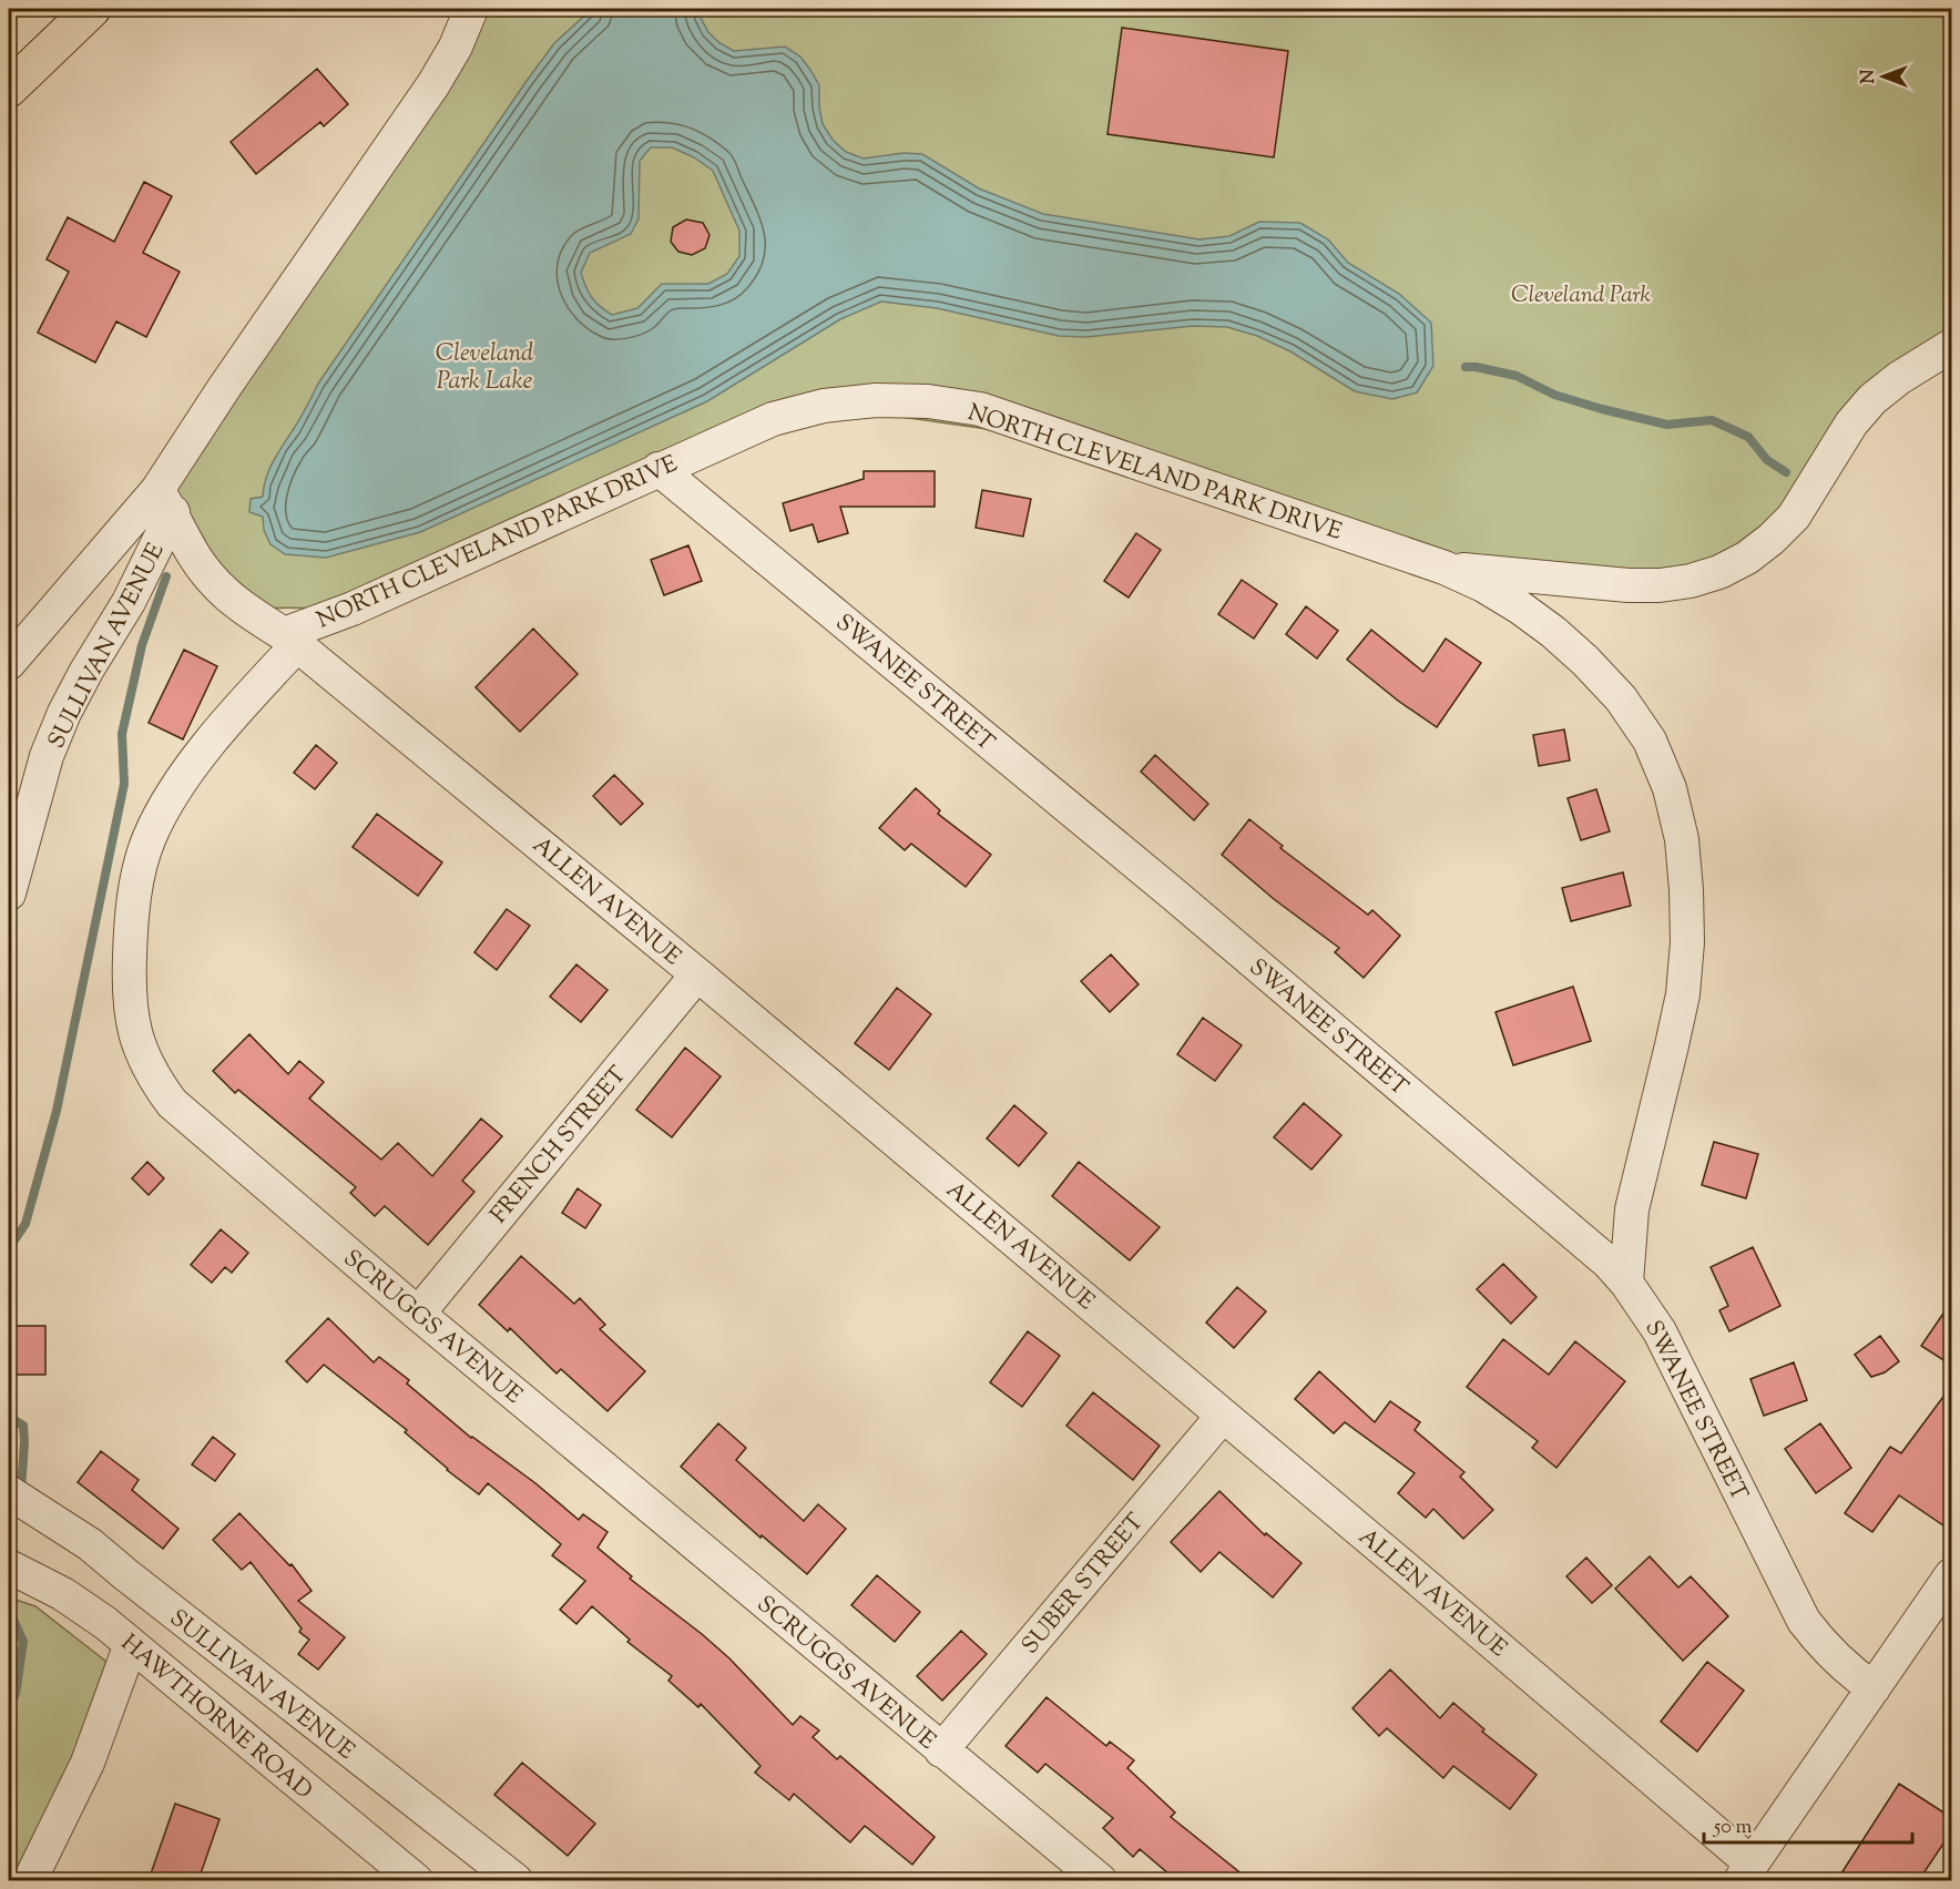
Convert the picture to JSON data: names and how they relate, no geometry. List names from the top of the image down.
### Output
{
  "streets": {
    "street": [
      "NORTH CLEVELAND PARK DRIVE",
      "SULLIVAN AVENUE",
      "SWANEE STREET",
      "ALLEN AVENUE",
      "FRENCH STREET",
      "SCRUGGS AVENUE",
      "SUBER STREET",
      "HAWTHORNE ROAD"
    ]
  },
  "crossings": [
    ["NORTH CLEVELAND PARK DRIVE", "SWANEE STREET"],
    ["NORTH CLEVELAND PARK DRIVE", "ALLEN AVENUE"],
    ["NORTH CLEVELAND PARK DRIVE", "SCRUGGS AVENUE"],
    ["ALLEN AVENUE", "FRENCH STREET"],
    ["ALLEN AVENUE", "SCRUGGS AVENUE"],
    ["ALLEN AVENUE", "SUBER STREET"],
    ["FRENCH STREET", "SCRUGGS AVENUE"],
    ["SCRUGGS AVENUE", "SUBER STREET"]
  ],
  "water": ["Cleveland Park Lake"],
  "parks": ["Cleveland Park"],
  "scale_bar": "50 m",
  "north": "left"
}
